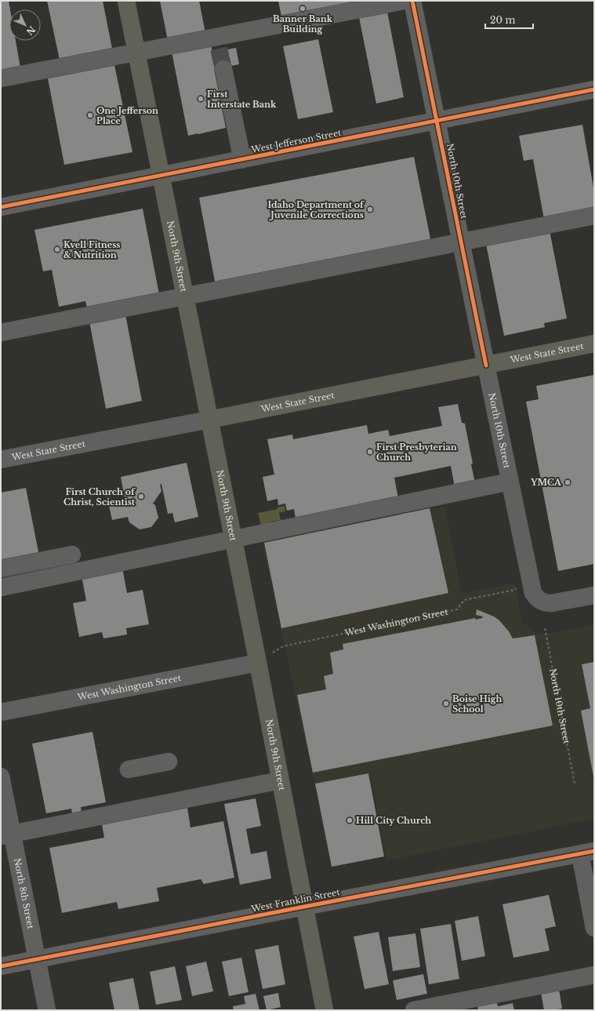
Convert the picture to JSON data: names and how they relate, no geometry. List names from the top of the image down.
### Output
{
  "streets": {
    "main road": ["North 9th Street", "West State Street"],
    "street": [
      "West Jefferson Street",
      "North 10th Street",
      "West Washington Street",
      "North 8th Street",
      "West Franklin Street"
    ]
  },
  "crossings": [
    ["West Jefferson Street", "North 10th Street"],
    ["West Jefferson Street", "North 9th Street"],
    ["North 10th Street", "West State Street"],
    ["North 9th Street", "West State Street"],
    ["North 9th Street", "West Washington Street"],
    ["North 9th Street", "West Franklin Street"],
    ["North 8th Street", "West Franklin Street"]
  ],
  "places": [
    "Banner Bank Building",
    "First Interstate Bank",
    "One Jefferson Place",
    "Idaho Department of Juvenile Corrections",
    "Kvell Fitness & Nutrition",
    "First Presbyterian Church",
    "YMCA",
    "First Church of Christ, Scientist",
    "Boise High School",
    "Hill City Church"
  ],
  "scale_bar": "20 m",
  "north": "bottom right"
}
